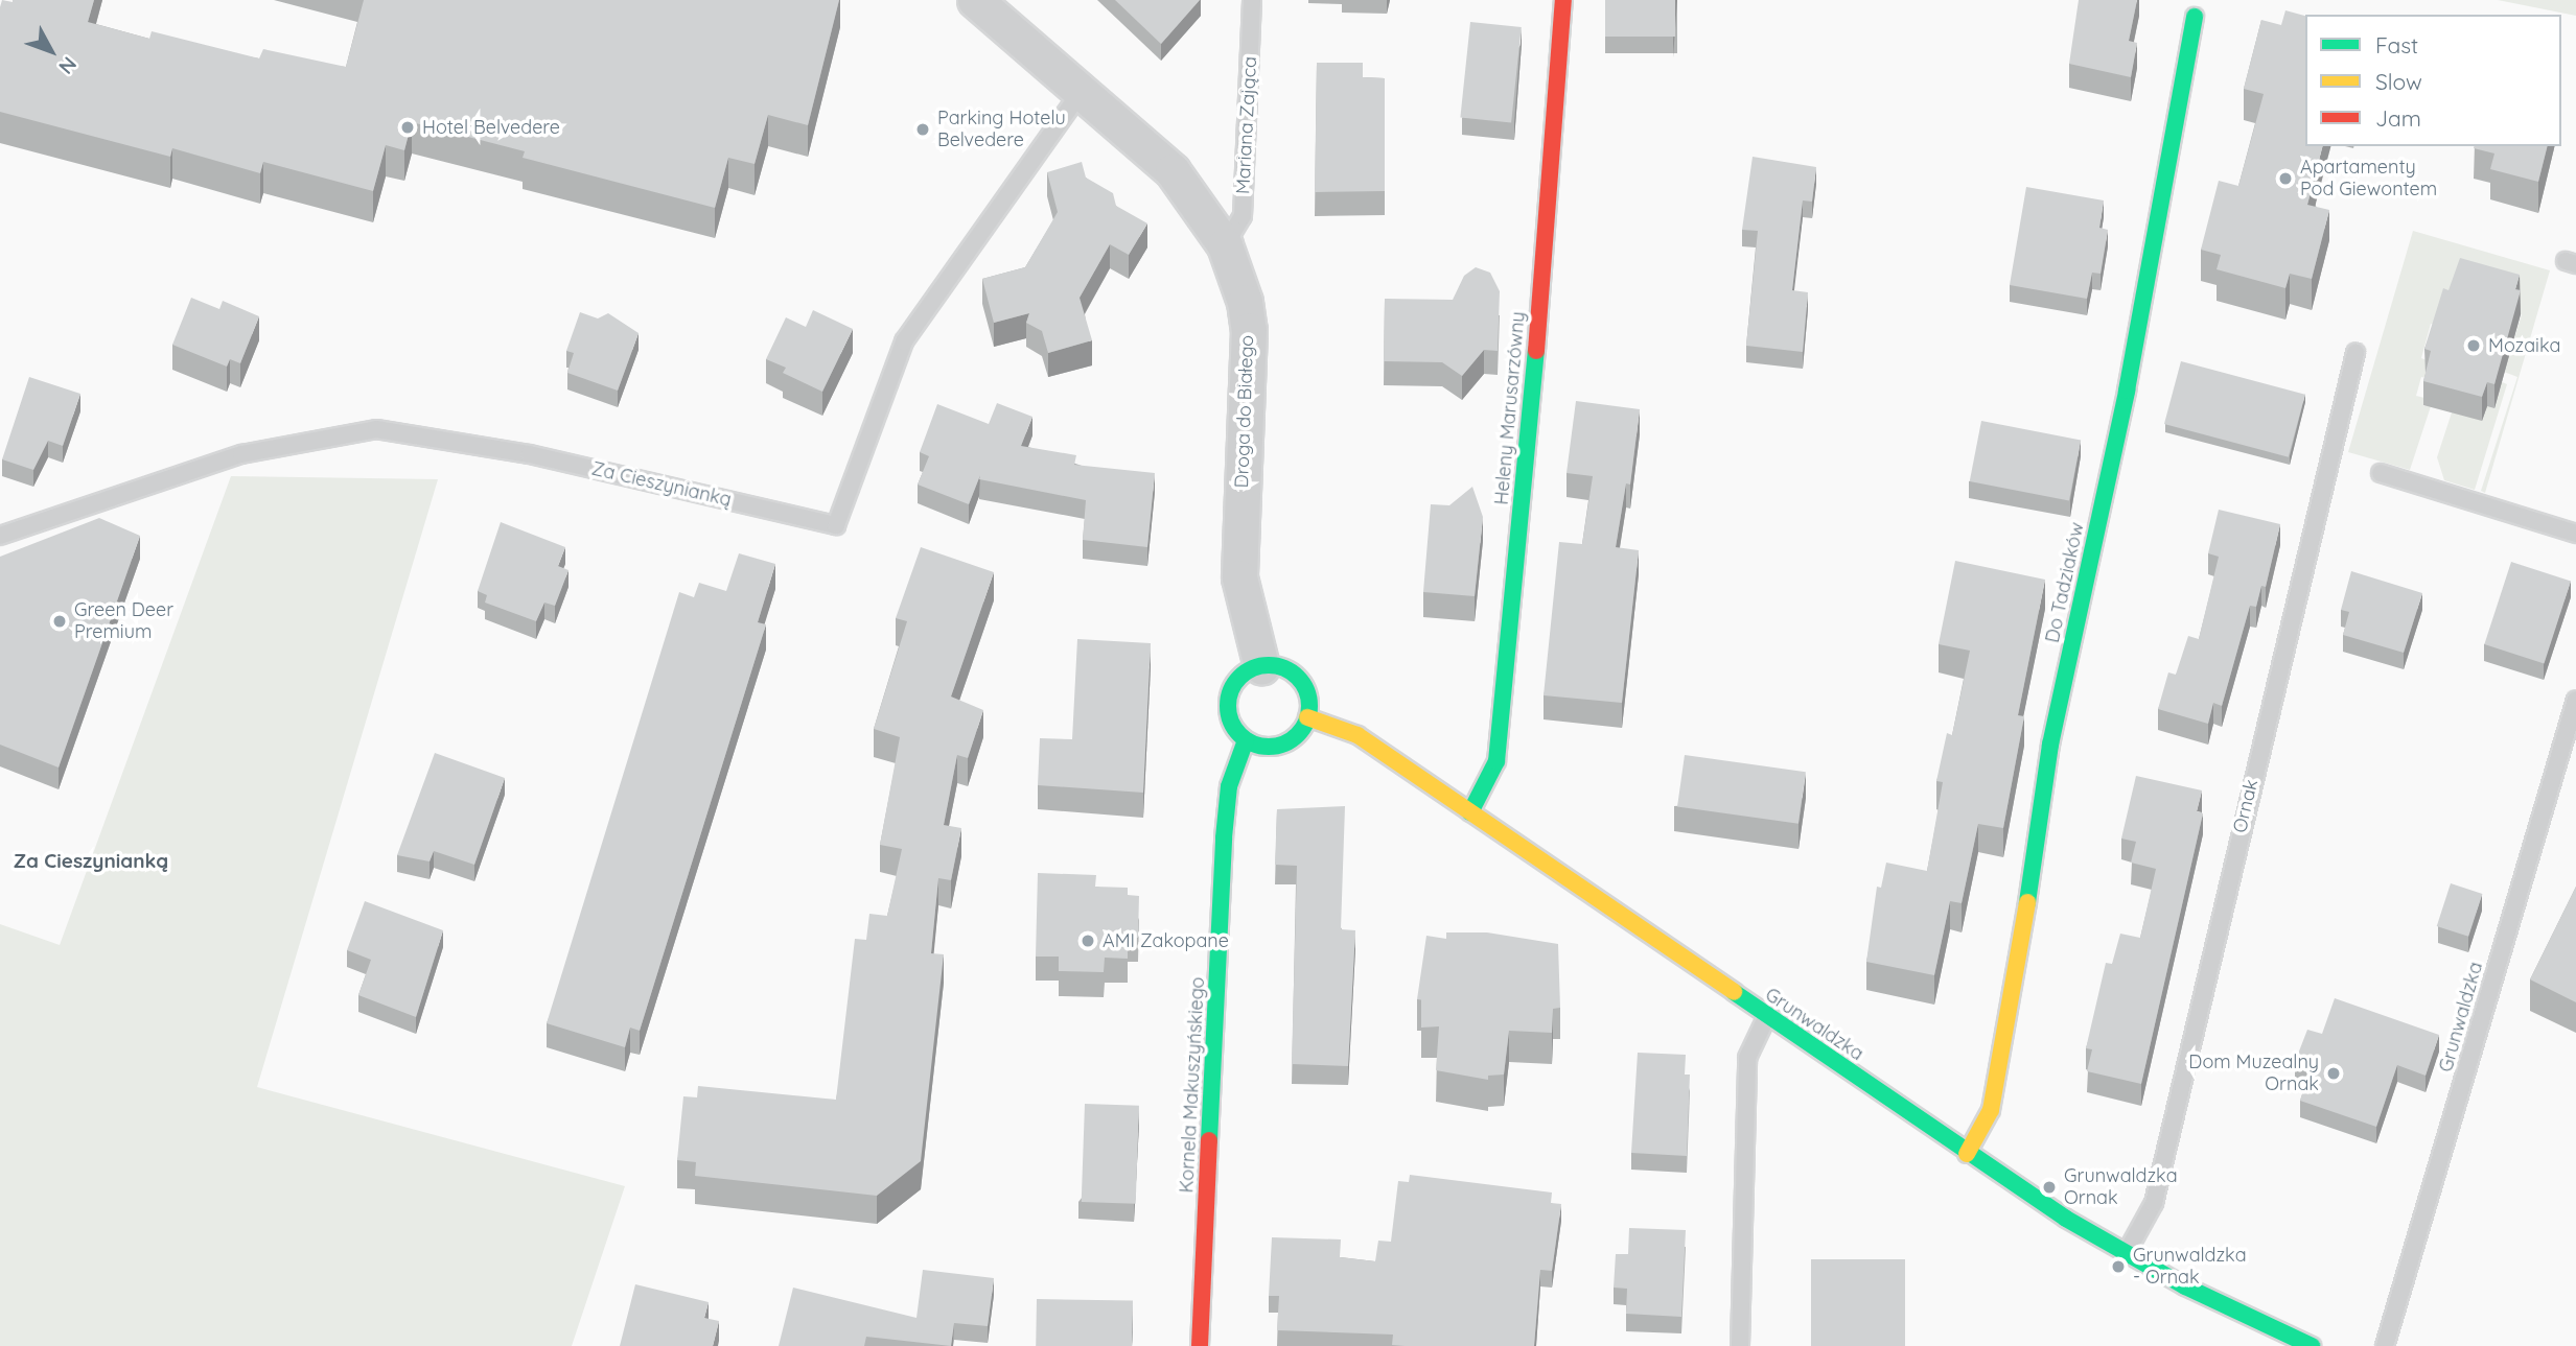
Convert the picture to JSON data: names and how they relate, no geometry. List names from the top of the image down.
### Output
{
  "streets": {
    "street": [
      "Heleny Marusarzówny",
      "Droga do Białego",
      "Do Tadziaków",
      "Grunwaldzka",
      "Kornela Makuszyńskiego"
    ],
    "lane": ["Mariana Zająca", "Za Cieszynianką", "Ornak"]
  },
  "crossings": [
    ["Mariana Zająca", "Droga do Białego"],
    ["Heleny Marusarzówny", "Grunwaldzka"],
    ["Droga do Białego", "Za Cieszynianką"],
    ["Droga do Białego", "Grunwaldzka"],
    ["Droga do Białego", "Kornela Makuszyńskiego"],
    ["Do Tadziaków", "Grunwaldzka"],
    ["Ornak", "Grunwaldzka"],
    ["Grunwaldzka", "Kornela Makuszyńskiego"]
  ],
  "districts": ["Za Cieszynianką"],
  "places": [
    "Hotel Belvedere",
    "Parking Hotelu Belvedere",
    "Apartamenty Pod Giewontem",
    "Mozaika",
    "Green Deer Premium",
    "AMI Zakopane",
    "Dom Muzealny Ornak",
    "Grunwaldzka Ornak",
    "Grunwaldzka - Ornak"
  ],
  "legend": ["Fast", "Slow", "Jam"],
  "north": "bottom right"
}
